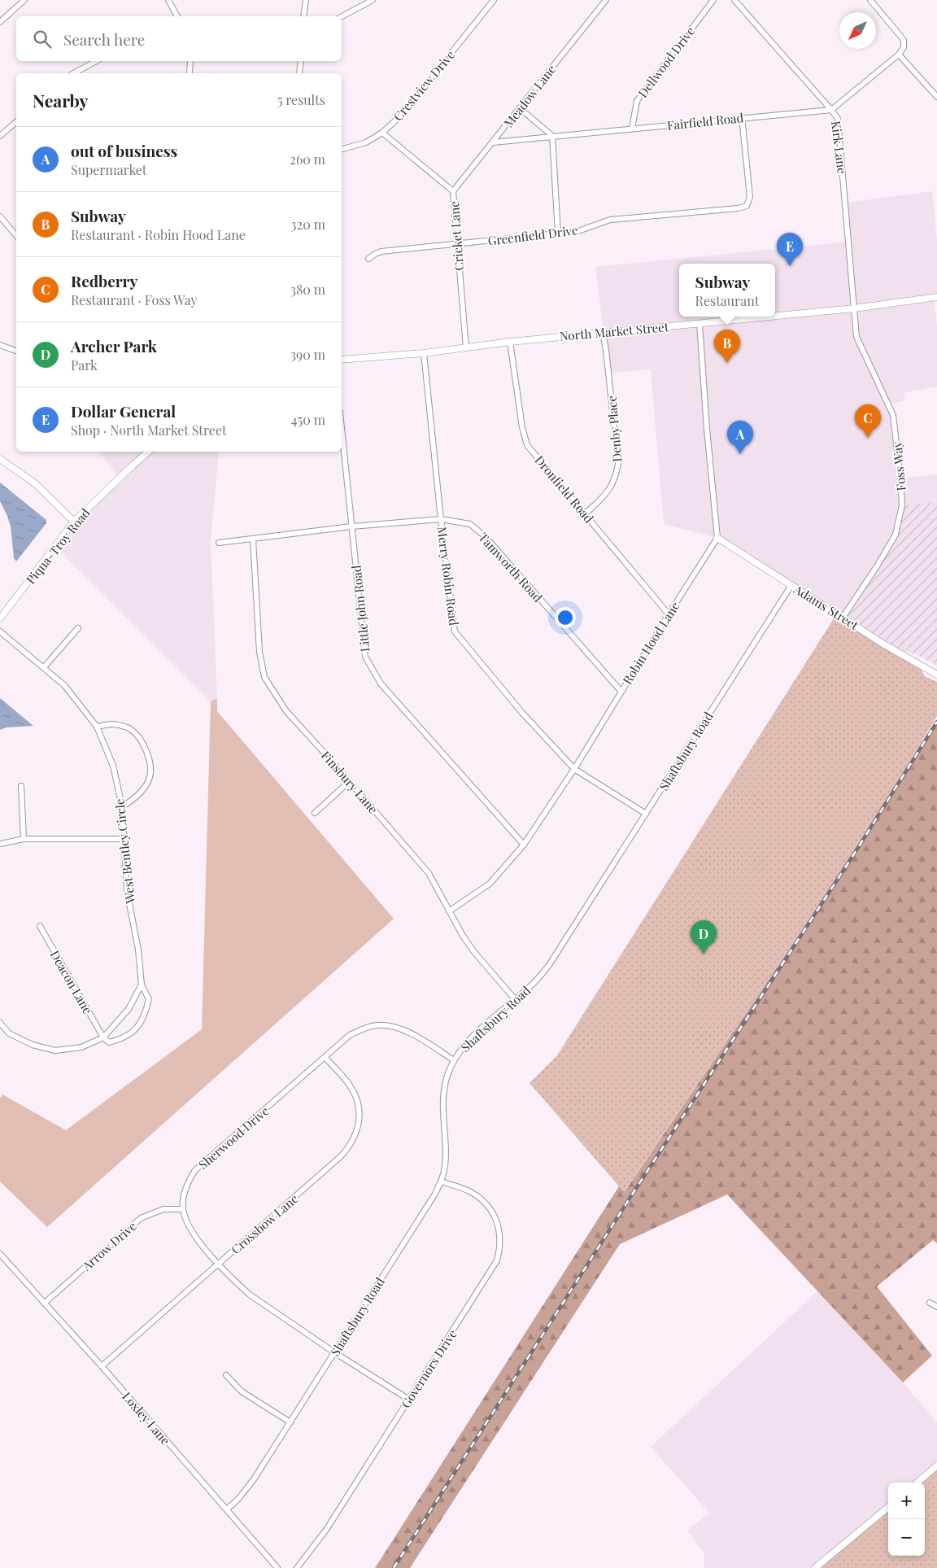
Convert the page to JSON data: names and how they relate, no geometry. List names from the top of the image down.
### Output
{
  "streets": {
    "street": [
      "Dellwood Drive",
      "Crestview Drive",
      "Meadow Lane",
      "Fairfield Road",
      "Kirk Lane",
      "Greenfield Drive",
      "Cricket Lane",
      "North Market Street",
      "Denby Place",
      "Foss Way",
      "Dronfield Road",
      "Piqua-Troy Road",
      "Tamworth Road",
      "Merry Robin Road",
      "Adams Street",
      "Little John Road",
      "Robin Hood Lane",
      "Shaftsbury Road",
      "Finsbury Lane",
      "West Bentley Circle",
      "Deacon Lane",
      "Sherwood Drive",
      "Crossbow Lane",
      "Arrow Drive",
      "Governors Drive",
      "Loxley Lane"
    ]
  },
  "crossings": [
    ["Dellwood Drive", "Fairfield Road"],
    ["Crestview Drive", "Cricket Lane"],
    ["Meadow Lane", "Fairfield Road"],
    ["Meadow Lane", "Cricket Lane"],
    ["Fairfield Road", "Kirk Lane"],
    ["Fairfield Road", "Greenfield Drive"],
    ["Kirk Lane", "North Market Street"],
    ["Kirk Lane", "Foss Way"],
    ["Greenfield Drive", "Cricket Lane"],
    ["Cricket Lane", "North Market Street"],
    ["North Market Street", "Denby Place"],
    ["North Market Street", "Foss Way"],
    ["North Market Street", "Dronfield Road"],
    ["North Market Street", "Merry Robin Road"],
    ["Denby Place", "Dronfield Road"],
    ["Foss Way", "Adams Street"],
    ["Dronfield Road", "Robin Hood Lane"],
    ["Tamworth Road", "Merry Robin Road"],
    ["Tamworth Road", "Little John Road"],
    ["Tamworth Road", "Robin Hood Lane"],
    ["Tamworth Road", "Finsbury Lane"],
    ["Merry Robin Road", "Robin Hood Lane"],
    ["Merry Robin Road", "Shaftsbury Road"],
    ["Adams Street", "Robin Hood Lane"],
    ["Adams Street", "Shaftsbury Road"],
    ["Little John Road", "Robin Hood Lane"],
    ["Robin Hood Lane", "Finsbury Lane"],
    ["Shaftsbury Road", "Finsbury Lane"],
    ["Shaftsbury Road", "Sherwood Drive"],
    ["Shaftsbury Road", "Governors Drive"],
    ["Shaftsbury Road", "Loxley Lane"],
    ["West Bentley Circle", "Deacon Lane"],
    ["Sherwood Drive", "Crossbow Lane"],
    ["Sherwood Drive", "Arrow Drive"],
    ["Sherwood Drive", "Governors Drive"],
    ["Crossbow Lane", "Loxley Lane"],
    ["Arrow Drive", "Loxley Lane"]
  ],
  "north": "bottom left",
  "page": {
    "search": "Search here",
    "heading": ["Nearby", "5 results"],
    "list": [
      {
        "mark": "A",
        "name": "out of business",
        "note": "Supermarket",
        "value": "260 m"
      },
      {
        "mark": "B",
        "name": "Subway",
        "note": "Restaurant · Robin Hood Lane",
        "value": "320 m"
      },
      {
        "mark": "C",
        "name": "Redberry",
        "note": "Restaurant · Foss Way",
        "value": "380 m"
      },
      {
        "mark": "D",
        "name": "Archer Park",
        "note": "Park",
        "value": "390 m"
      },
      {
        "mark": "E",
        "name": "Dollar General",
        "note": "Shop · North Market Street",
        "value": "450 m"
      }
    ],
    "pins": [
      "E",
      "B",
      "C",
      "A",
      "D"
    ],
    "popup": ["Subway", "Restaurant"],
    "map_buttons": ["+", "−"]
  }
}
